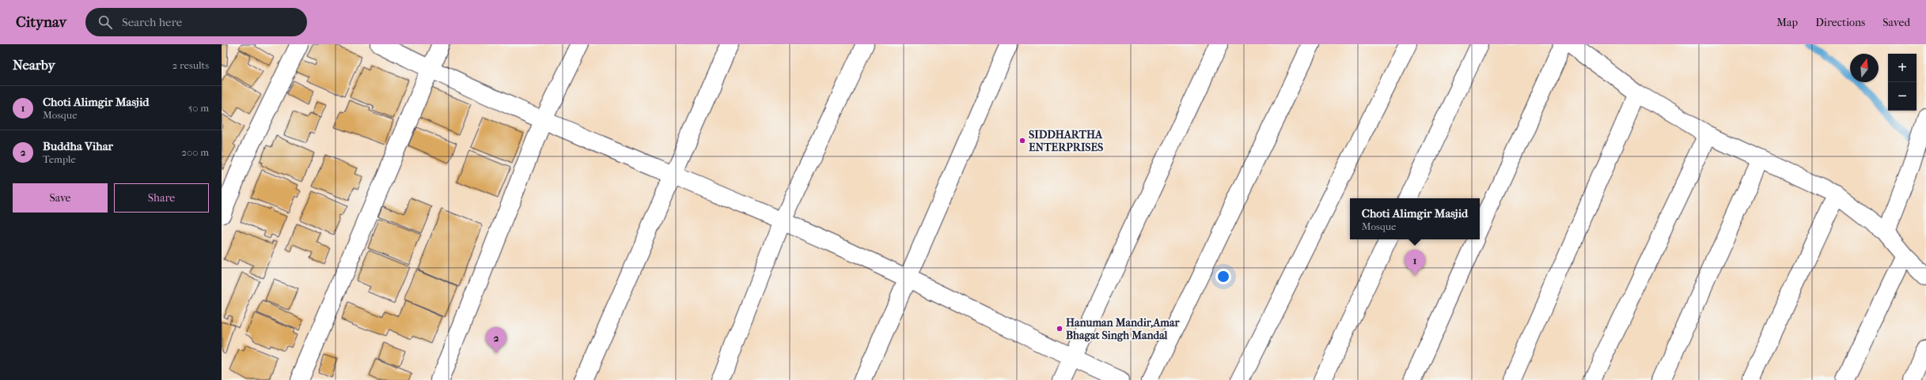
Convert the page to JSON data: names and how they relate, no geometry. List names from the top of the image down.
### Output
{
  "places": ["SIDDHARTHA ENTERPRISES", "Hanuman Mandir,Amar Bhagat Singh Mandal"],
  "north": "top",
  "page": {
    "header": "Citynav",
    "search": "Search here",
    "nav": ["Map", "Directions", "Saved"],
    "heading": ["Nearby", "2 results"],
    "map_buttons": ["+", "−"],
    "list": [
      {
        "mark": "1",
        "name": "Choti Alimgir Masjid",
        "note": "Mosque",
        "value": "50 m"
      },
      {
        "mark": "2",
        "name": "Buddha Vihar",
        "note": "Temple",
        "value": "200 m"
      }
    ],
    "buttons": ["Save", "Share"],
    "popup": ["Choti Alimgir Masjid", "Mosque"],
    "pins": ["1", "2"]
  }
}
